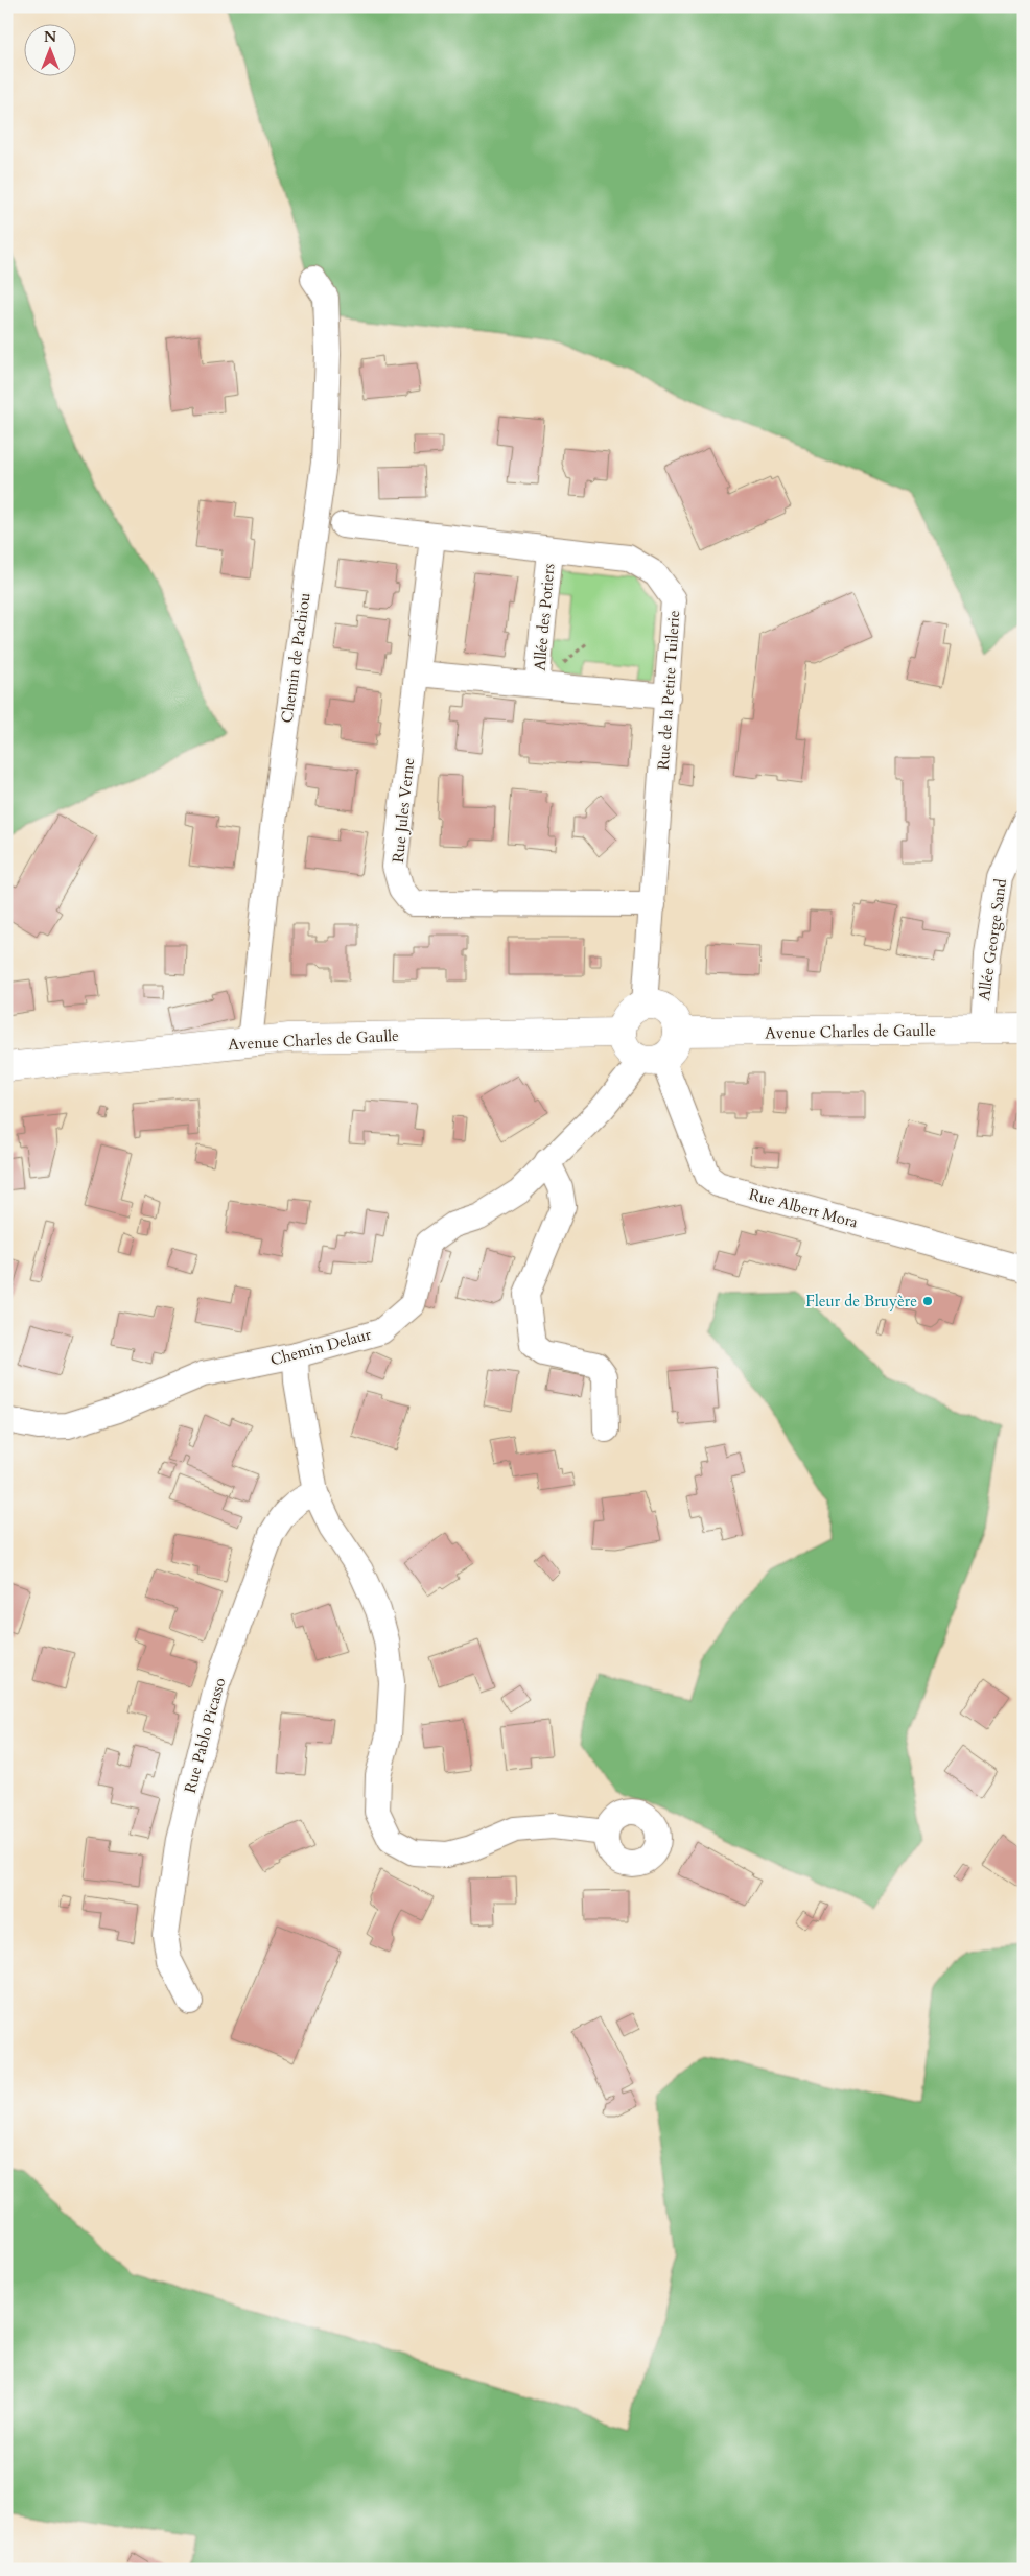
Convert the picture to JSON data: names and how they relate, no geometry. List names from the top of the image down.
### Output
{
  "streets": {
    "street": [
      "Allée des Potiers",
      "Chemin de Pachiou",
      "Rue de la Petite Tuilerie",
      "Rue Jules Verne",
      "Allée George Sand",
      "Avenue Charles de Gaulle",
      "Rue Albert Mora",
      "Chemin Delaur",
      "Rue Pablo Picasso"
    ]
  },
  "crossings": [
    ["Allée des Potiers", "Rue de la Petite Tuilerie"],
    ["Allée des Potiers", "Rue Jules Verne"],
    ["Chemin de Pachiou", "Avenue Charles de Gaulle"],
    ["Rue de la Petite Tuilerie", "Rue Jules Verne"],
    ["Rue de la Petite Tuilerie", "Avenue Charles de Gaulle"],
    ["Rue de la Petite Tuilerie", "Rue Albert Mora"],
    ["Rue de la Petite Tuilerie", "Chemin Delaur"],
    ["Allée George Sand", "Avenue Charles de Gaulle"],
    ["Avenue Charles de Gaulle", "Rue Albert Mora"],
    ["Avenue Charles de Gaulle", "Chemin Delaur"],
    ["Rue Albert Mora", "Chemin Delaur"]
  ],
  "places": ["Fleur de Bruyère"],
  "north": "top"
}
